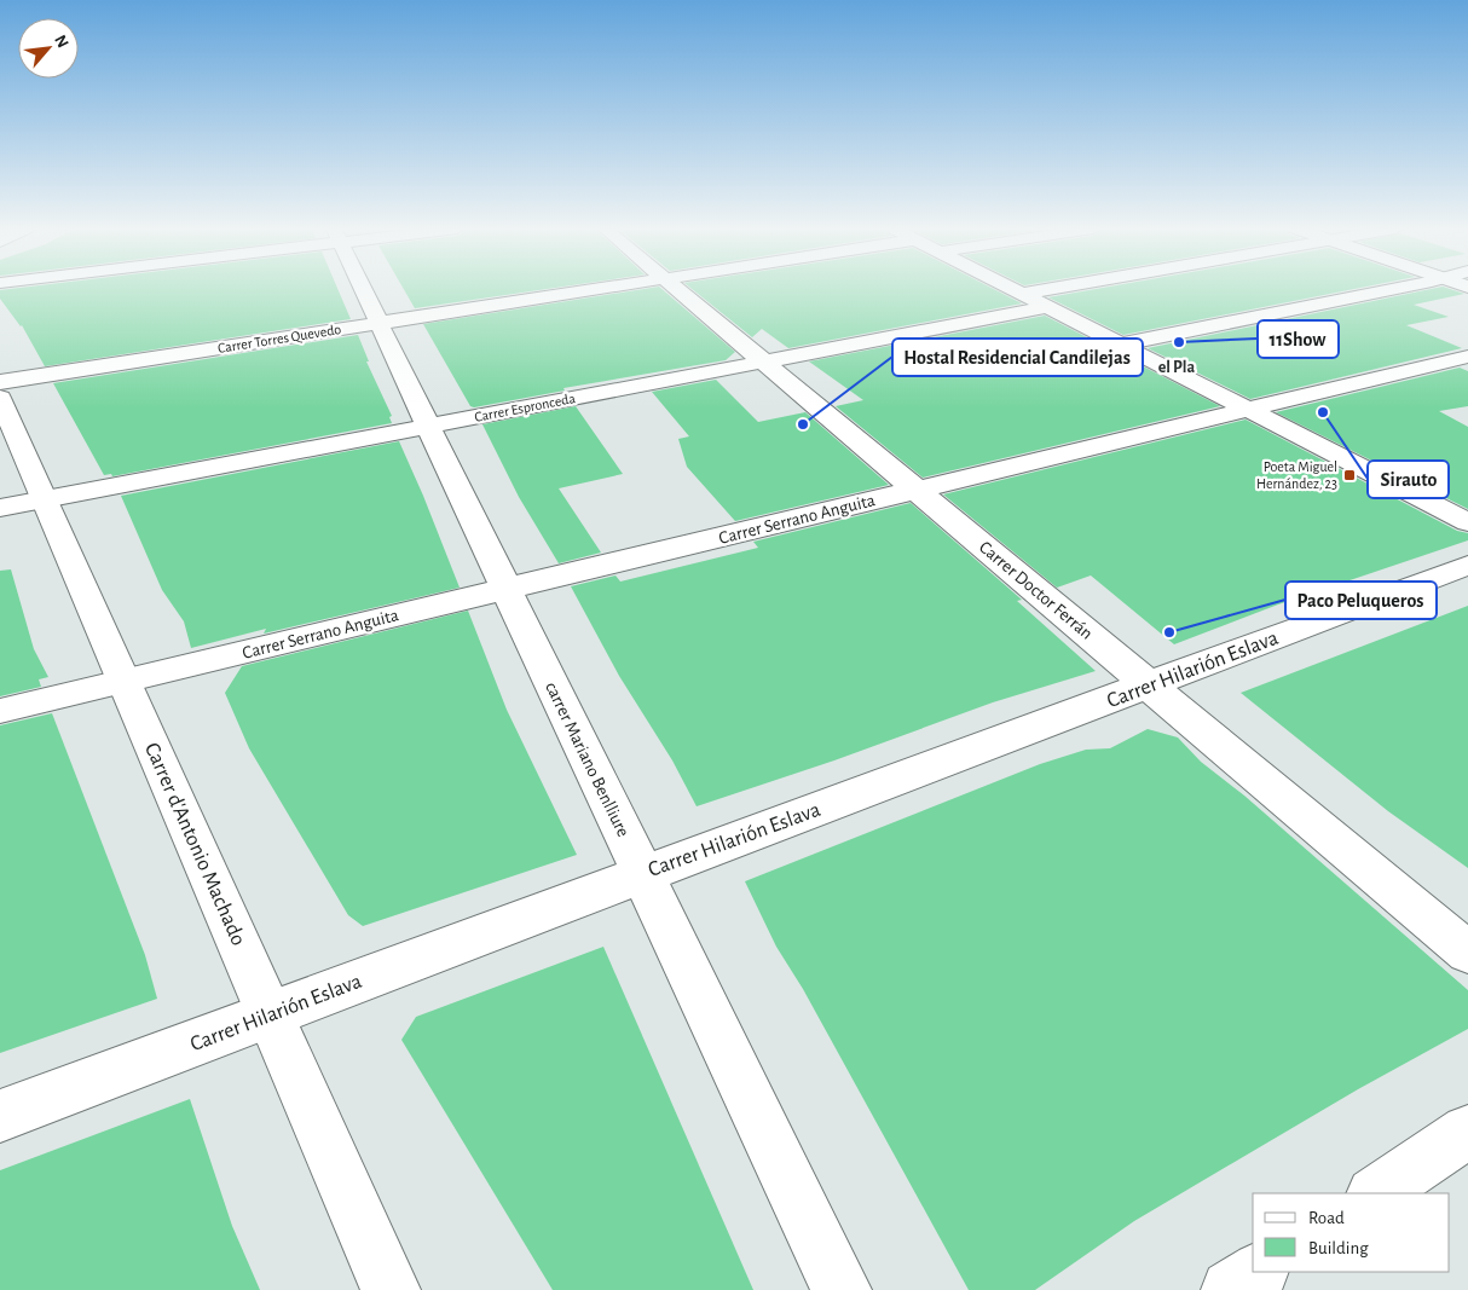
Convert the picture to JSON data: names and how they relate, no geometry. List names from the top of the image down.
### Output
{
  "streets": {
    "street": [
      "Carrer Torres Quevedo",
      "Carrer Espronceda",
      "Carrer Serrano Anguita",
      "Carrer Doctor Ferrán",
      "Carrer Hilarión Eslava",
      "carrer Mariano Benlliure",
      "Carrer d'Antonio Machado"
    ]
  },
  "crossings": [
    ["Carrer Torres Quevedo", "carrer Mariano Benlliure"],
    ["Carrer Espronceda", "Carrer Doctor Ferrán"],
    ["Carrer Espronceda", "carrer Mariano Benlliure"],
    ["Carrer Espronceda", "Carrer d'Antonio Machado"],
    ["Carrer Serrano Anguita", "Carrer Doctor Ferrán"],
    ["Carrer Serrano Anguita", "carrer Mariano Benlliure"],
    ["Carrer Serrano Anguita", "Carrer d'Antonio Machado"],
    ["Carrer Doctor Ferrán", "Carrer Hilarión Eslava"],
    ["Carrer Hilarión Eslava", "carrer Mariano Benlliure"],
    ["Carrer Hilarión Eslava", "Carrer d'Antonio Machado"]
  ],
  "districts": ["el Pla"],
  "places": {
    "other": [
      "11Show",
      "Sirauto",
      "Hostal Residencial Candilejas",
      "Paco Peluqueros"
    ],
    "transit": ["Poeta Miguel Hernández, 23"]
  },
  "legend": ["Road", "Building"],
  "north": "top right"
}
